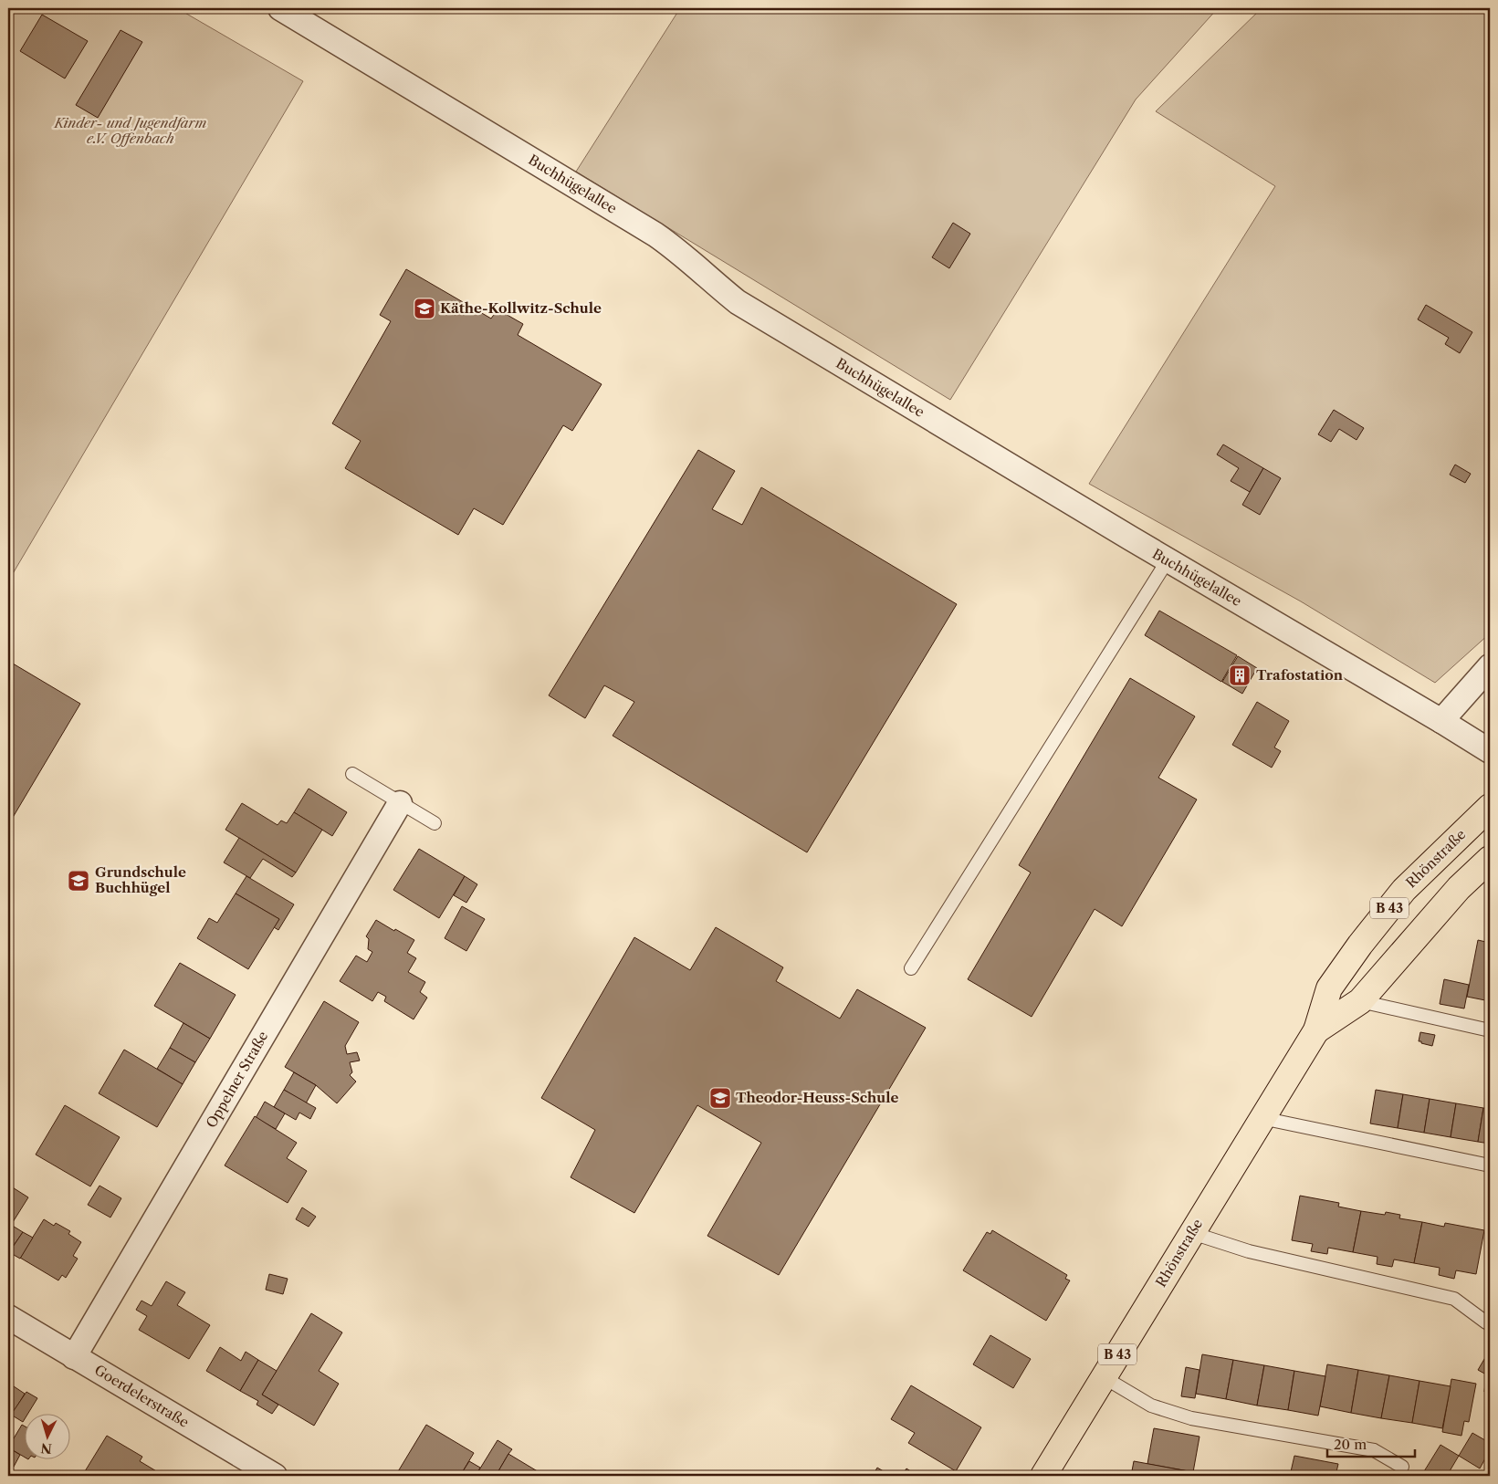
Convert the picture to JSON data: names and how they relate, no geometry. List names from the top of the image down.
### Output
{
  "streets": {
    "main road": ["Rhönstraße", "B 43"],
    "street": ["Buchhügelallee", "Oppelner Straße", "Goerdelerstraße"]
  },
  "crossings": [
    ["Oppelner Straße", "Goerdelerstraße"]
  ],
  "parks": ["Kinder- und Jugendfarm e.V. Offenbach"],
  "places": {
    "school or university": ["Käthe-Kollwitz-Schule", "Grundschule Buchhügel", "Theodor-Heuss-Schule"],
    "building": ["Trafostation"]
  },
  "scale_bar": "20 m",
  "north": "bottom"
}
